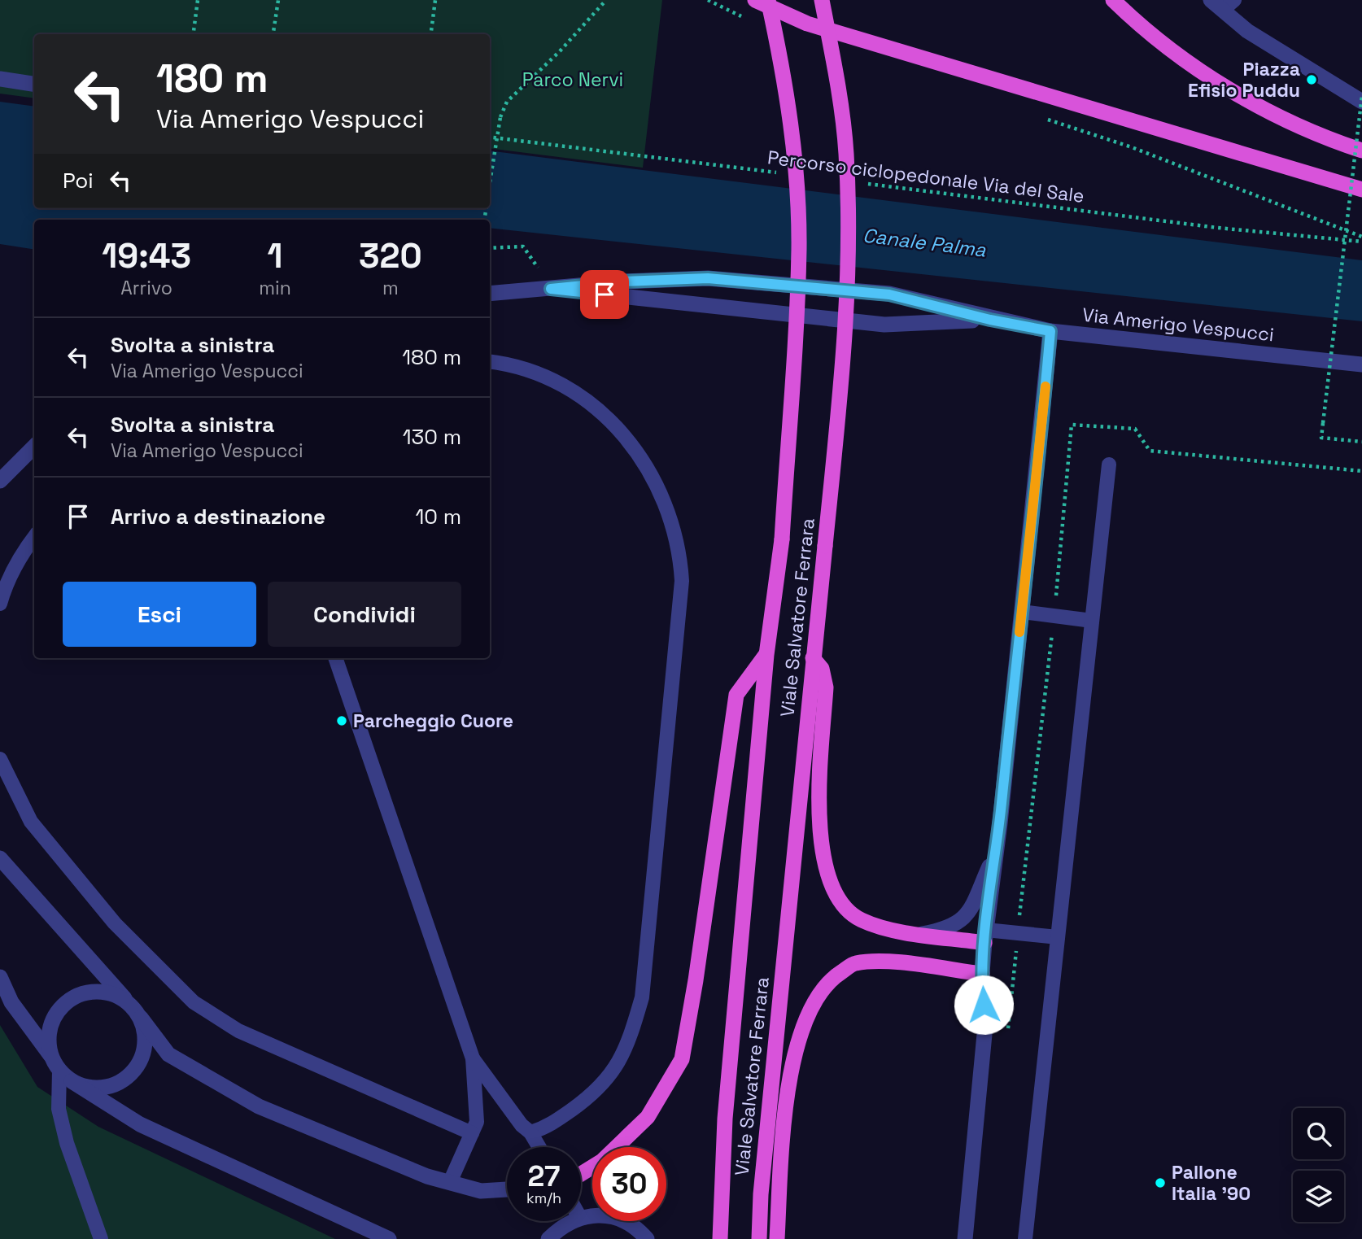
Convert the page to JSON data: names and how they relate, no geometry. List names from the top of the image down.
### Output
{
  "streets": {
    "highway": ["Viale Salvatore Ferrara"],
    "street": ["Via Amerigo Vespucci"],
    "path": ["Percorso ciclopedonale Via del Sale"]
  },
  "water": ["Canale Palma"],
  "parks": ["Parco Nervi"],
  "places": ["Piazza Efisio Puddu", "Parcheggio Cuore", "Pallone Italia '90"],
  "page": {
    "turn": ["180 m", "Via Amerigo Vespucci"],
    "then": "Poi",
    "eta": [
      "19:43",
      "Arrivo",
      "1",
      "min",
      "320",
      "m"
    ],
    "list": [
      {
        "name": "Svolta a sinistra",
        "note": "Via Amerigo Vespucci",
        "value": "180 m"
      },
      {
        "name": "Svolta a sinistra",
        "note": "Via Amerigo Vespucci",
        "value": "130 m"
      },
      {
        "name": "Arrivo a destinazione",
        "value": "10 m"
      }
    ],
    "buttons": ["Esci", "Condividi"],
    "speed": "27 km/h",
    "limit": "30"
  }
}
